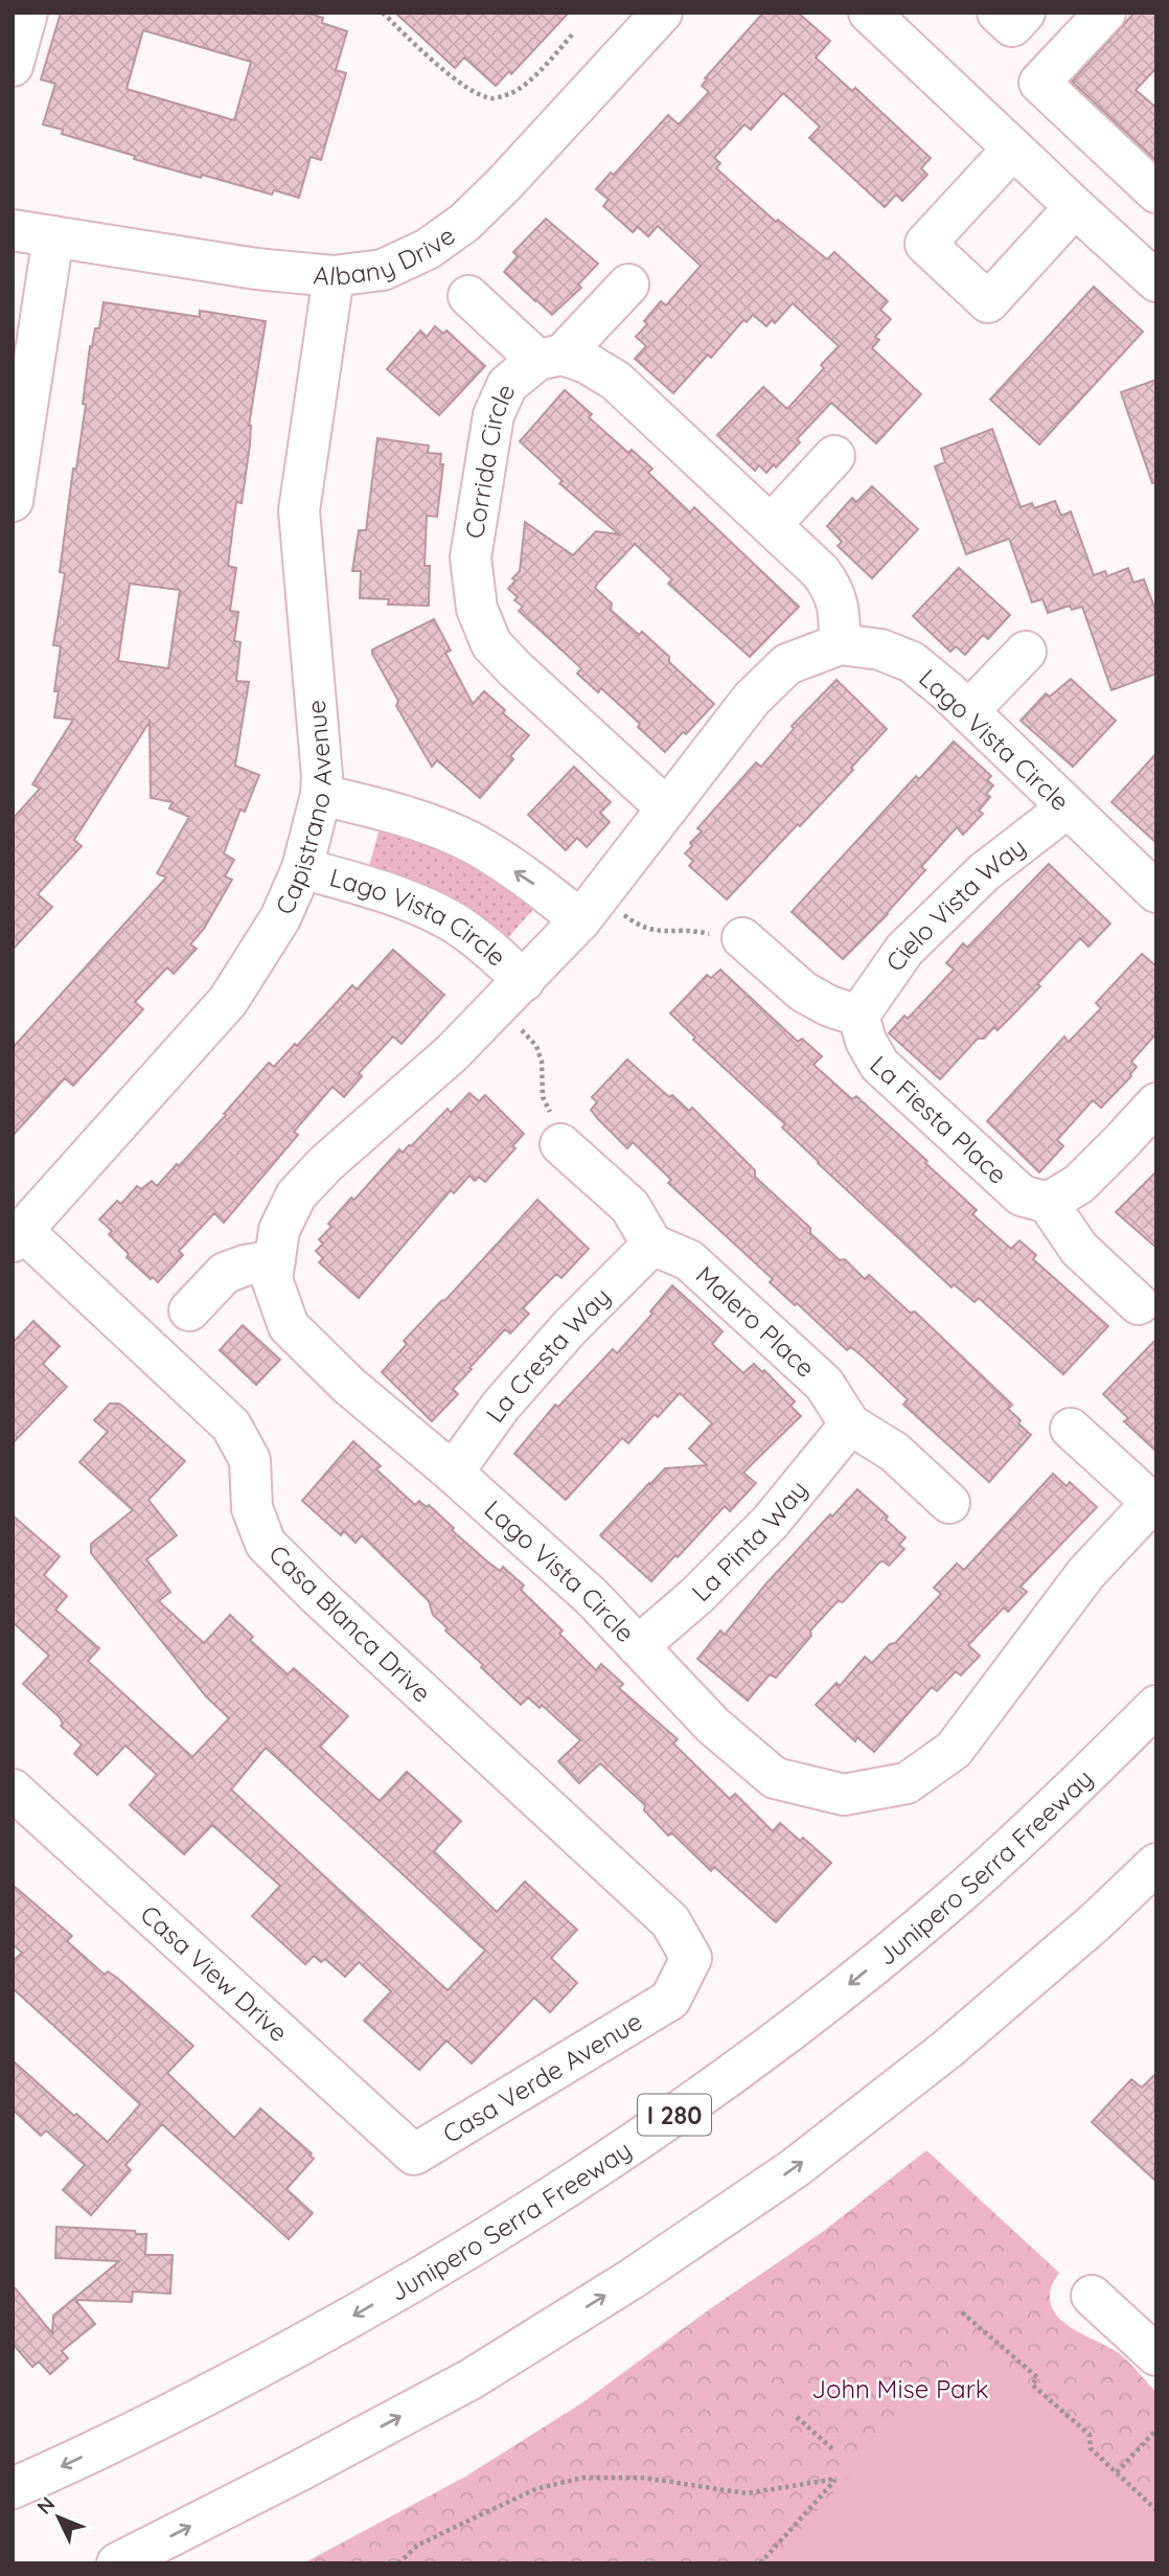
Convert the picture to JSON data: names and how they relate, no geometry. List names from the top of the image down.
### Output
{
  "streets": {
    "main road": [
      "Albany Drive",
      "Corrida Circle",
      "Lago Vista Circle",
      "Capistrano Avenue",
      "Cielo Vista Way",
      "La Fiesta Place",
      "Malero Place",
      "La Cresta Way",
      "La Pinta Way",
      "Casa Blanca Drive",
      "Junipero Serra Freeway",
      "Casa View Drive",
      "Casa Verde Avenue",
      "I 280"
    ]
  },
  "crossings": [
    ["Albany Drive", "Capistrano Avenue"],
    ["Corrida Circle", "Lago Vista Circle"],
    ["Lago Vista Circle", "Capistrano Avenue"],
    ["Lago Vista Circle", "Cielo Vista Way"],
    ["Lago Vista Circle", "La Cresta Way"],
    ["Lago Vista Circle", "La Pinta Way"],
    ["Capistrano Avenue", "Casa Blanca Drive"],
    ["Cielo Vista Way", "La Fiesta Place"],
    ["Malero Place", "La Cresta Way"],
    ["Malero Place", "La Pinta Way"],
    ["Casa Blanca Drive", "Casa Verde Avenue"],
    ["Casa View Drive", "Casa Verde Avenue"]
  ],
  "parks": ["John Mise Park"],
  "north": "top left"
}
